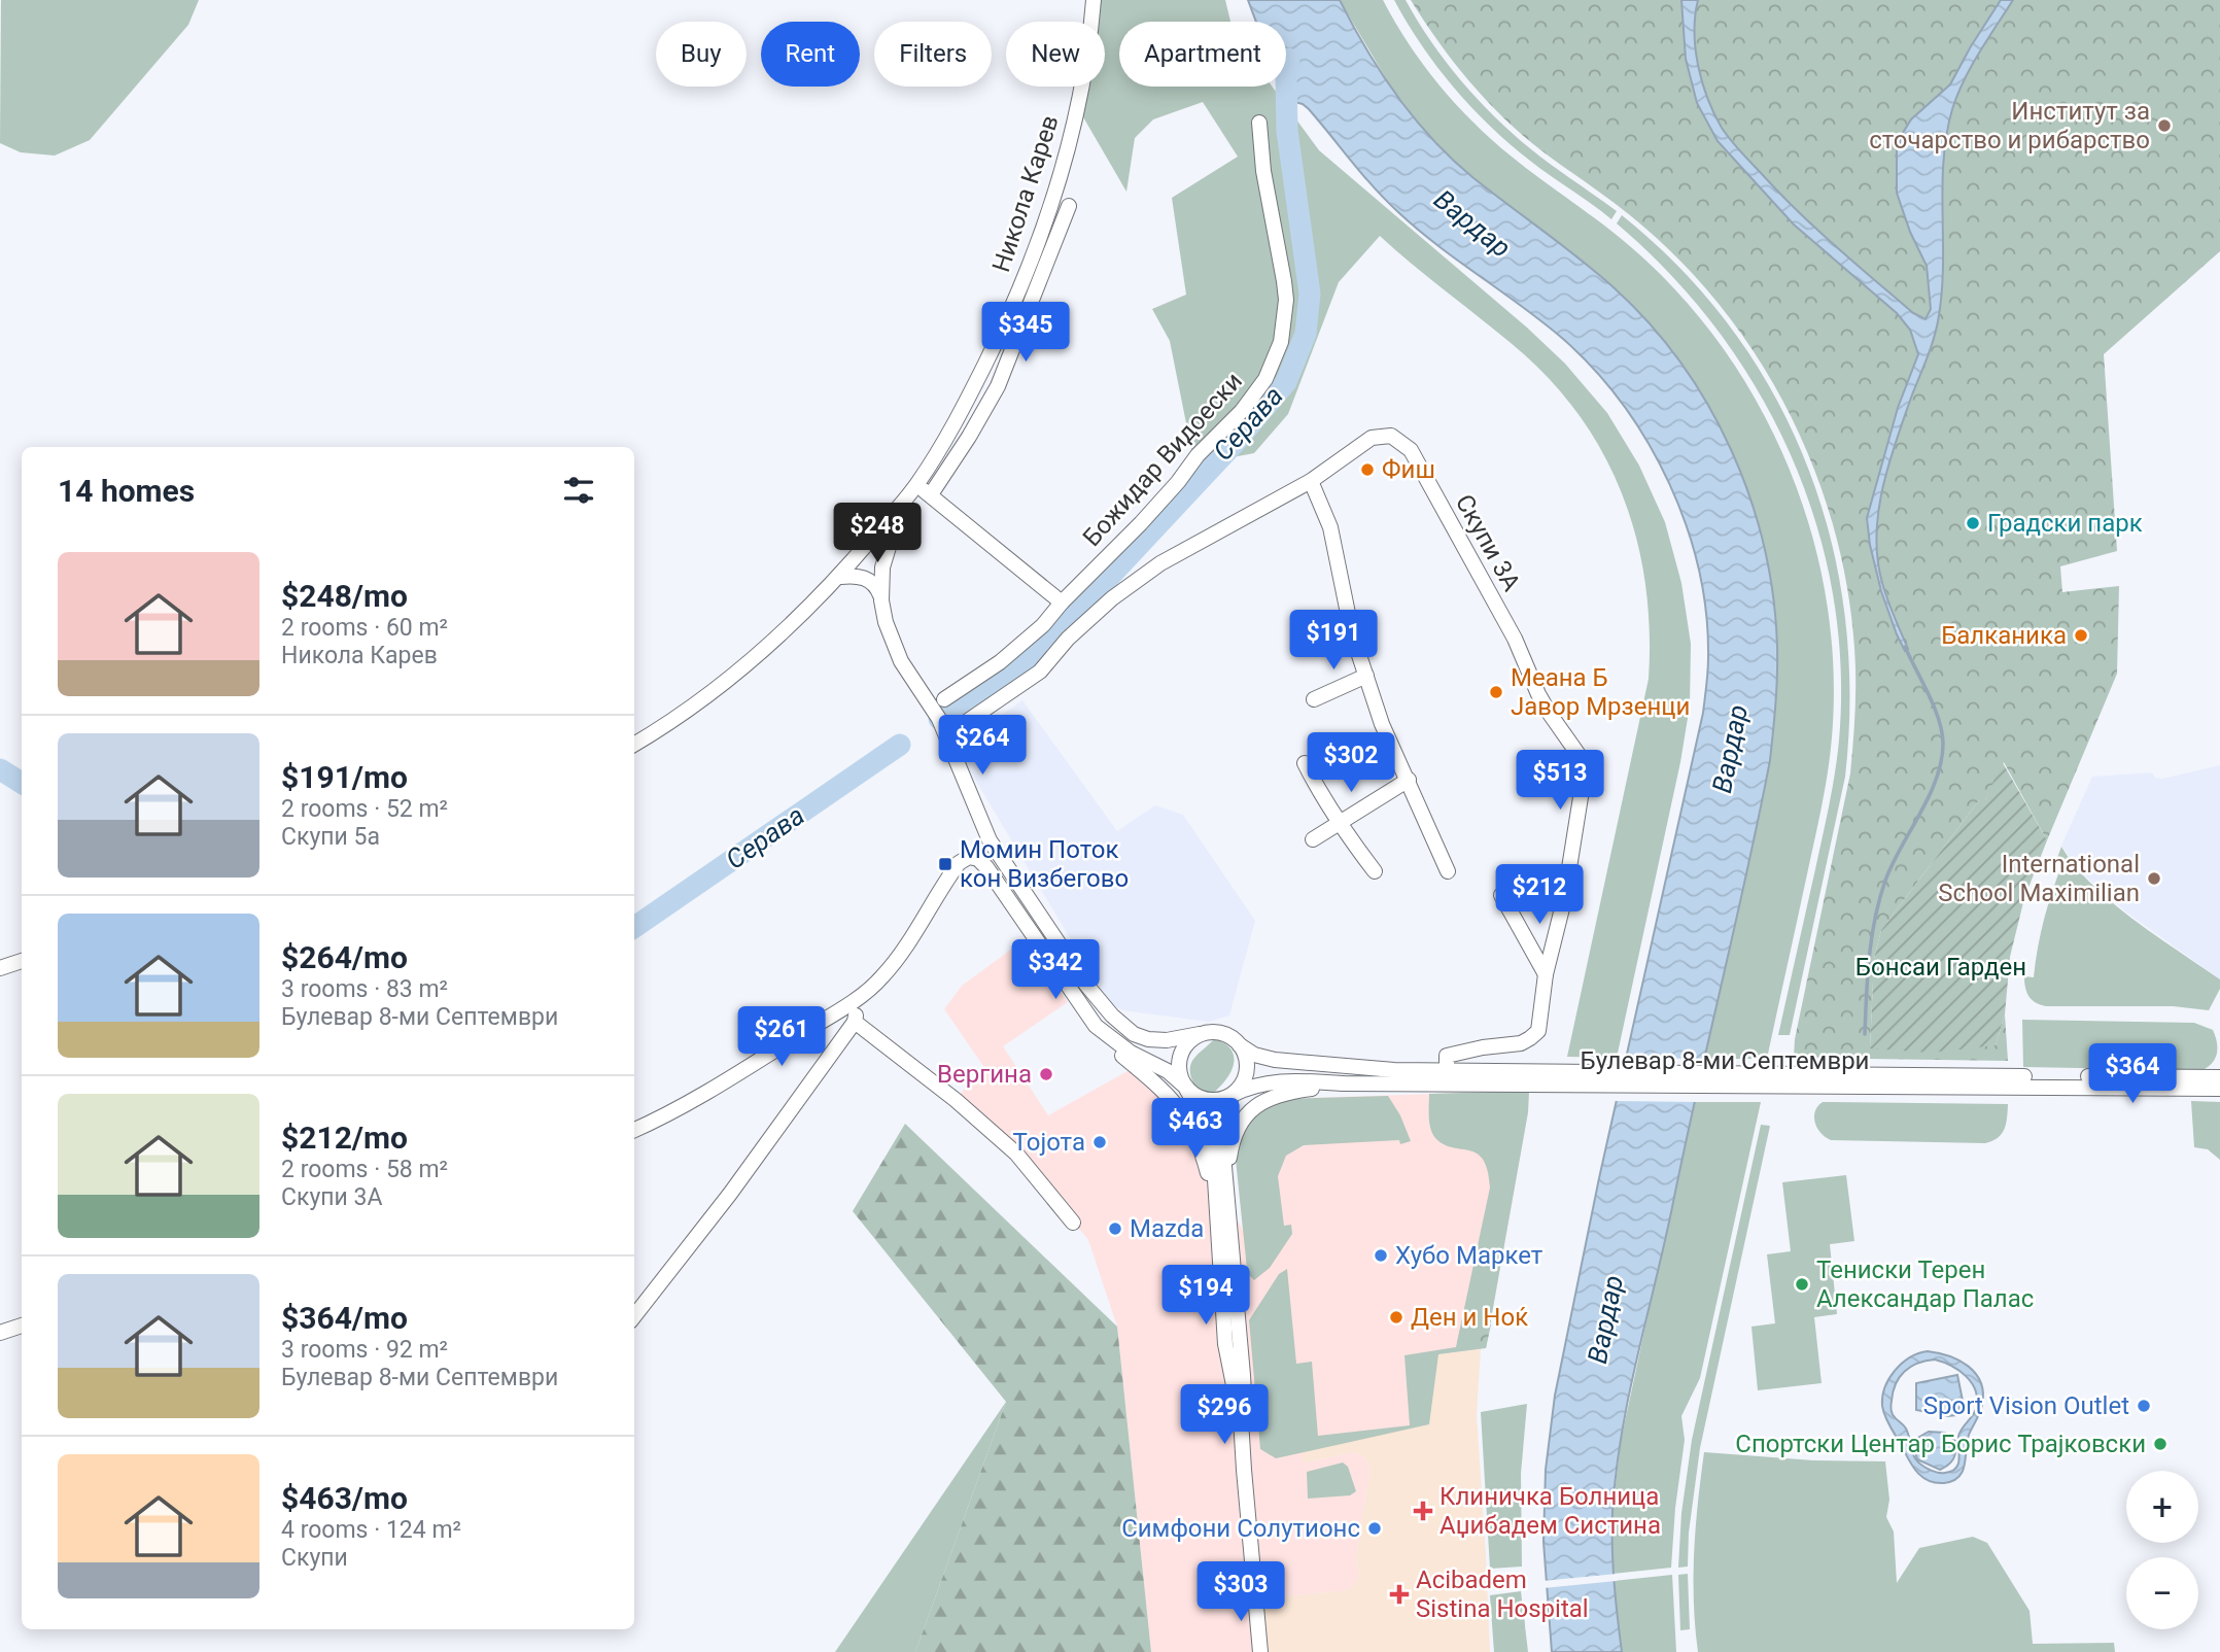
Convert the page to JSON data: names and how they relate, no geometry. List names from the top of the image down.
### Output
{
  "streets": {
    "street": [
      "Никола Карев",
      "Божидар Видоески",
      "Скупи 3А",
      "Булевар 8-ми Септември"
    ]
  },
  "crossings": [
    ["Скупи 3А", "Булевар 8-ми Септември"]
  ],
  "water": ["Вардар", "Серава"],
  "parks": ["Бонсаи Гарден"],
  "places": {
    "other": [
      "Институт за сточарство и рибарство",
      "Фиш",
      "Градски парк",
      "Балканика",
      "Меана Б Јавор Мрзенци",
      "International School Maximilian",
      "Вергина",
      "Тојота",
      "Mazda",
      "Хубо Маркет",
      "Тениски Терен Александар Палас",
      "Ден и Ноќ",
      "Sport Vision Outlet",
      "Спортски Центар Борис Трајковски",
      "Симфони Солутионс"
    ],
    "transit": ["Момин Поток кон Визбегово"],
    "health": ["Клиничка Болница Аџибадем Систина", "Acibadem Sistina Hospital"]
  },
  "page": {
    "chip": [
      "Buy",
      "Rent",
      "Filters",
      "New",
      "Apartment"
    ],
    "price": [
      "$345",
      "$248",
      "$191",
      "$264",
      "$302",
      "$513",
      "$212",
      "$342",
      "$261",
      "$364",
      "$463",
      "$194",
      "$296",
      "$303"
    ],
    "heading": "14 homes",
    "list": [
      {
        "name": "$248/mo",
        "note": "2 rooms · 60 m² · Никола Карев"
      },
      {
        "name": "$191/mo",
        "note": "2 rooms · 52 m² · Скупи 5а"
      },
      {
        "name": "$264/mo",
        "note": "3 rooms · 83 m² · Булевар 8-ми Септември"
      },
      {
        "name": "$212/mo",
        "note": "2 rooms · 58 m² · Скупи 3А"
      },
      {
        "name": "$364/mo",
        "note": "3 rooms · 92 m² · Булевар 8-ми Септември"
      },
      {
        "name": "$463/mo",
        "note": "4 rooms · 124 m² · Скупи"
      }
    ],
    "map_buttons": ["+", "−"]
  }
}
